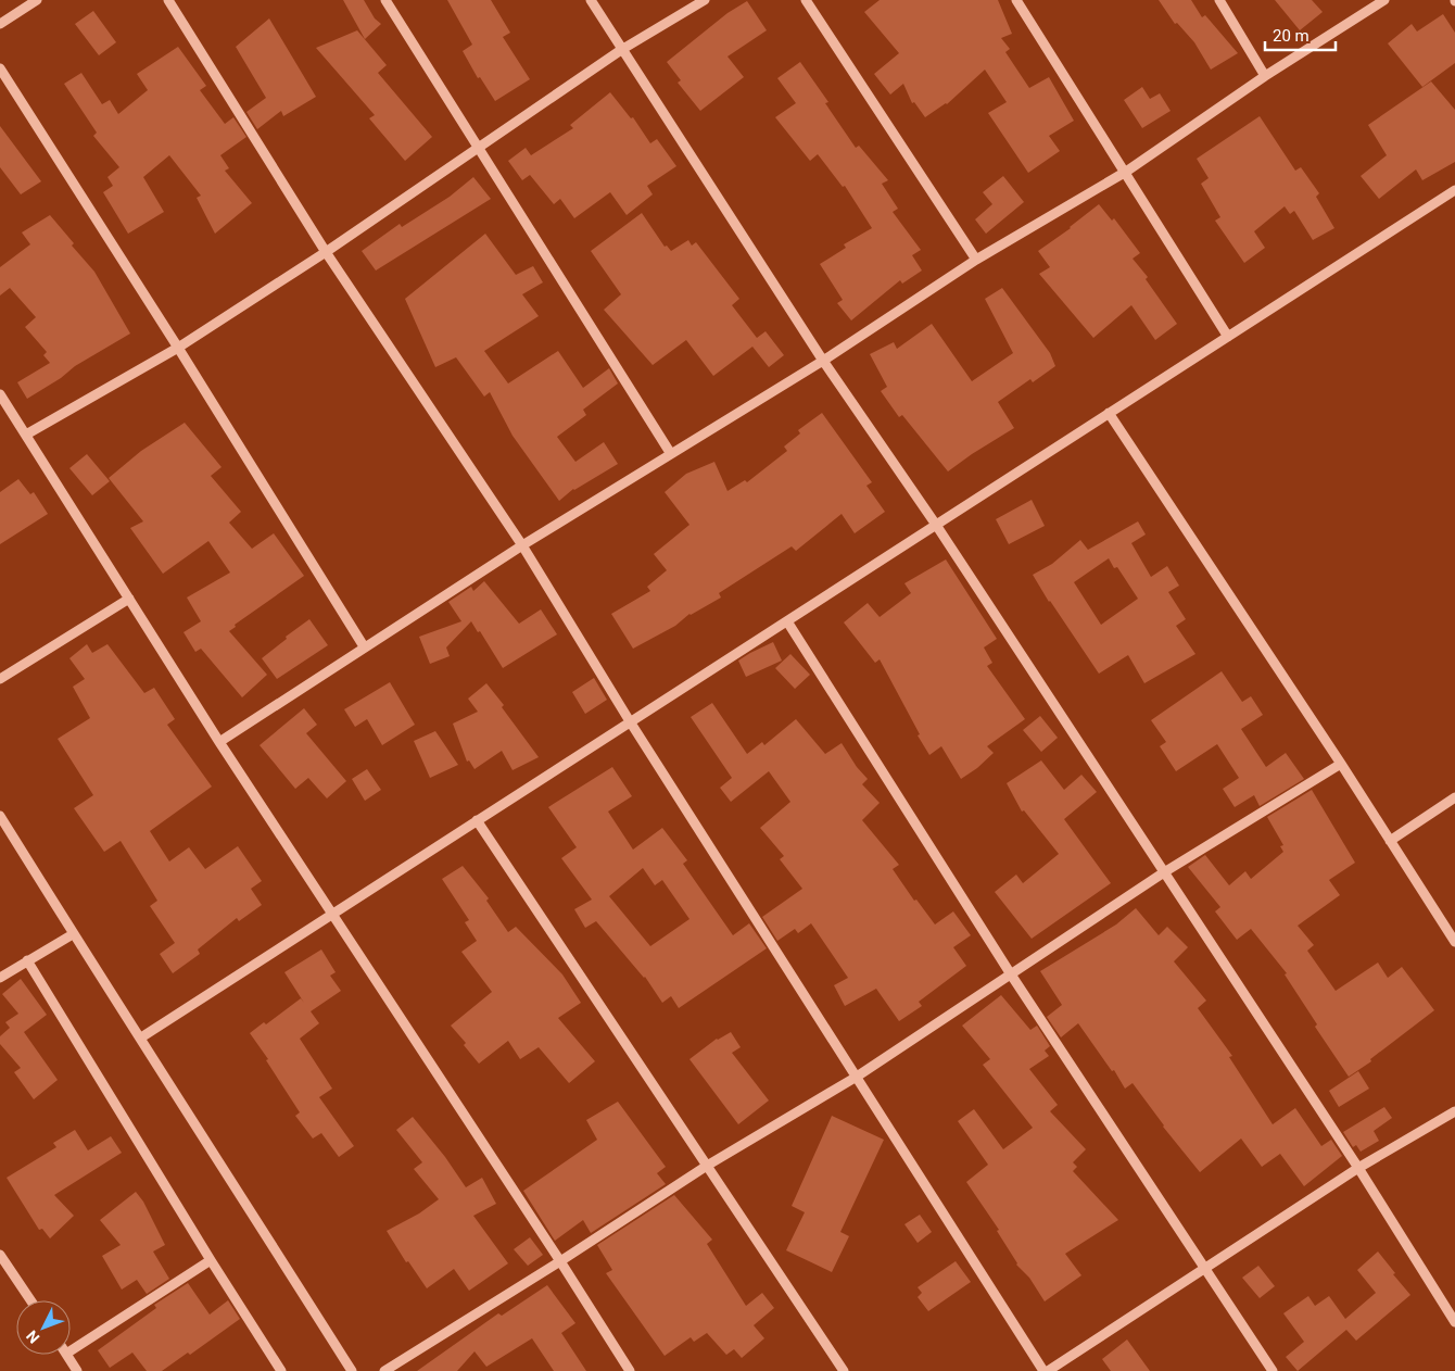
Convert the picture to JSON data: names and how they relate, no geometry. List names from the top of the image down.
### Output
{
  "scale_bar": "20 m",
  "north": "bottom left"
}
